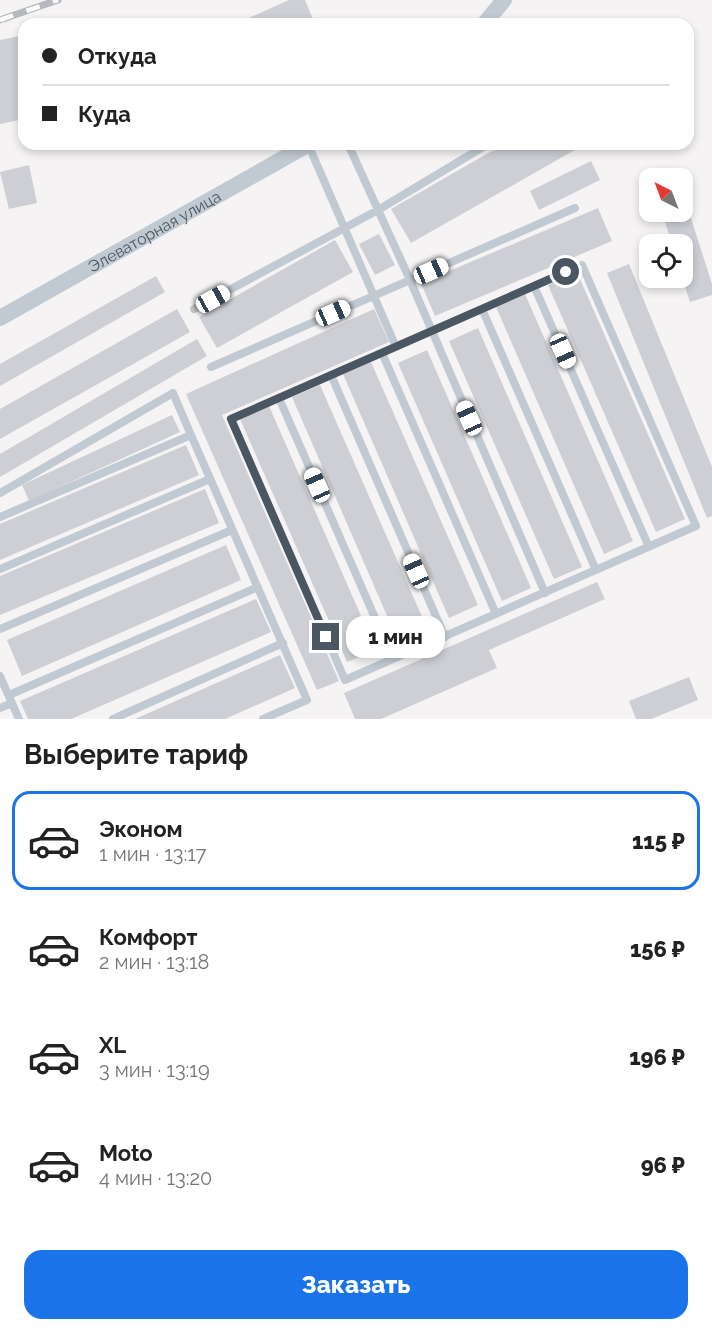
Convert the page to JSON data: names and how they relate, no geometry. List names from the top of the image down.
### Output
{
  "streets": {
    "street": ["Элеваторная улица"]
  },
  "north": "top left",
  "page": {
    "banner": ["Откуда", "Куда"],
    "bubble": "1 мин",
    "heading": "Выберите тариф",
    "list": [
      {
        "name": "Эконом",
        "note": "1 мин · 13:17",
        "value": "115 ₽"
      },
      {
        "name": "Комфорт",
        "note": "2 мин · 13:18",
        "value": "156 ₽"
      },
      {
        "name": "XL",
        "note": "3 мин · 13:19",
        "value": "196 ₽"
      },
      {
        "name": "Moto",
        "note": "4 мин · 13:20",
        "value": "96 ₽"
      }
    ],
    "buttons": "Заказать"
  }
}
